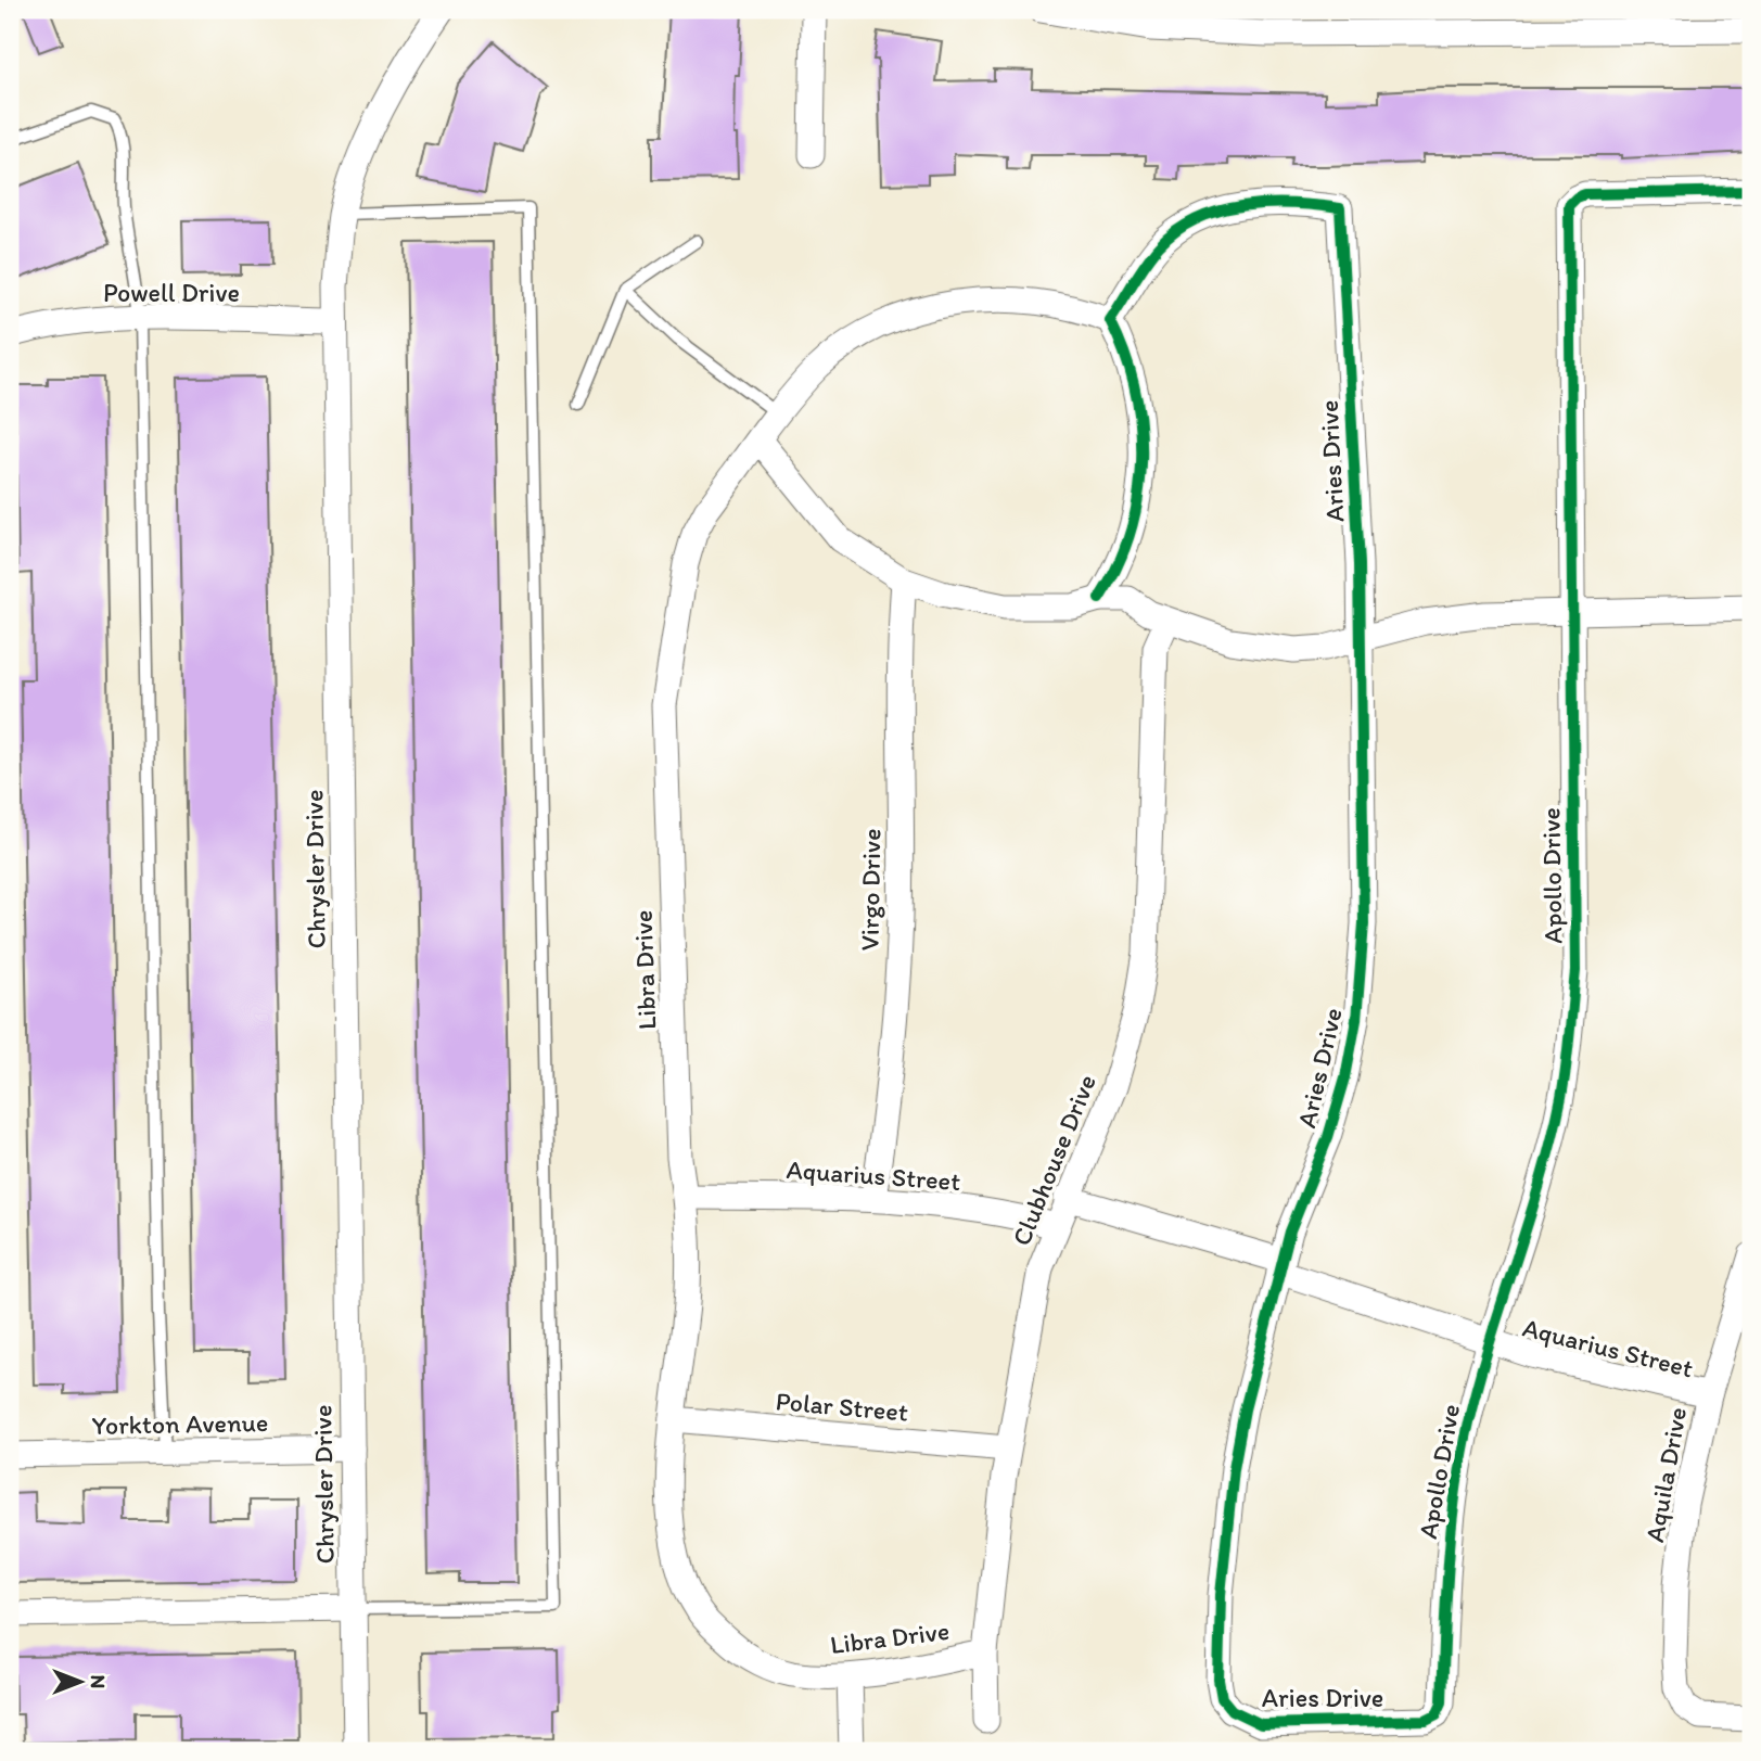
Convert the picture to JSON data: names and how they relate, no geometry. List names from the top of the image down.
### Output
{
  "streets": {
    "street": [
      "Powell Drive",
      "Aries Drive",
      "Chrysler Drive",
      "Apollo Drive",
      "Virgo Drive",
      "Libra Drive",
      "Clubhouse Drive",
      "Aquarius Street",
      "Polar Street",
      "Yorkton Avenue",
      "Aquila Drive"
    ]
  },
  "crossings": [
    ["Powell Drive", "Chrysler Drive"],
    ["Aries Drive", "Apollo Drive"],
    ["Aries Drive", "Libra Drive"],
    ["Aries Drive", "Aquarius Street"],
    ["Chrysler Drive", "Yorkton Avenue"],
    ["Apollo Drive", "Aquarius Street"],
    ["Virgo Drive", "Aquarius Street"],
    ["Libra Drive", "Clubhouse Drive"],
    ["Libra Drive", "Aquarius Street"],
    ["Libra Drive", "Polar Street"],
    ["Clubhouse Drive", "Aquarius Street"],
    ["Clubhouse Drive", "Polar Street"],
    ["Aquarius Street", "Aquila Drive"]
  ],
  "north": "right"
}
